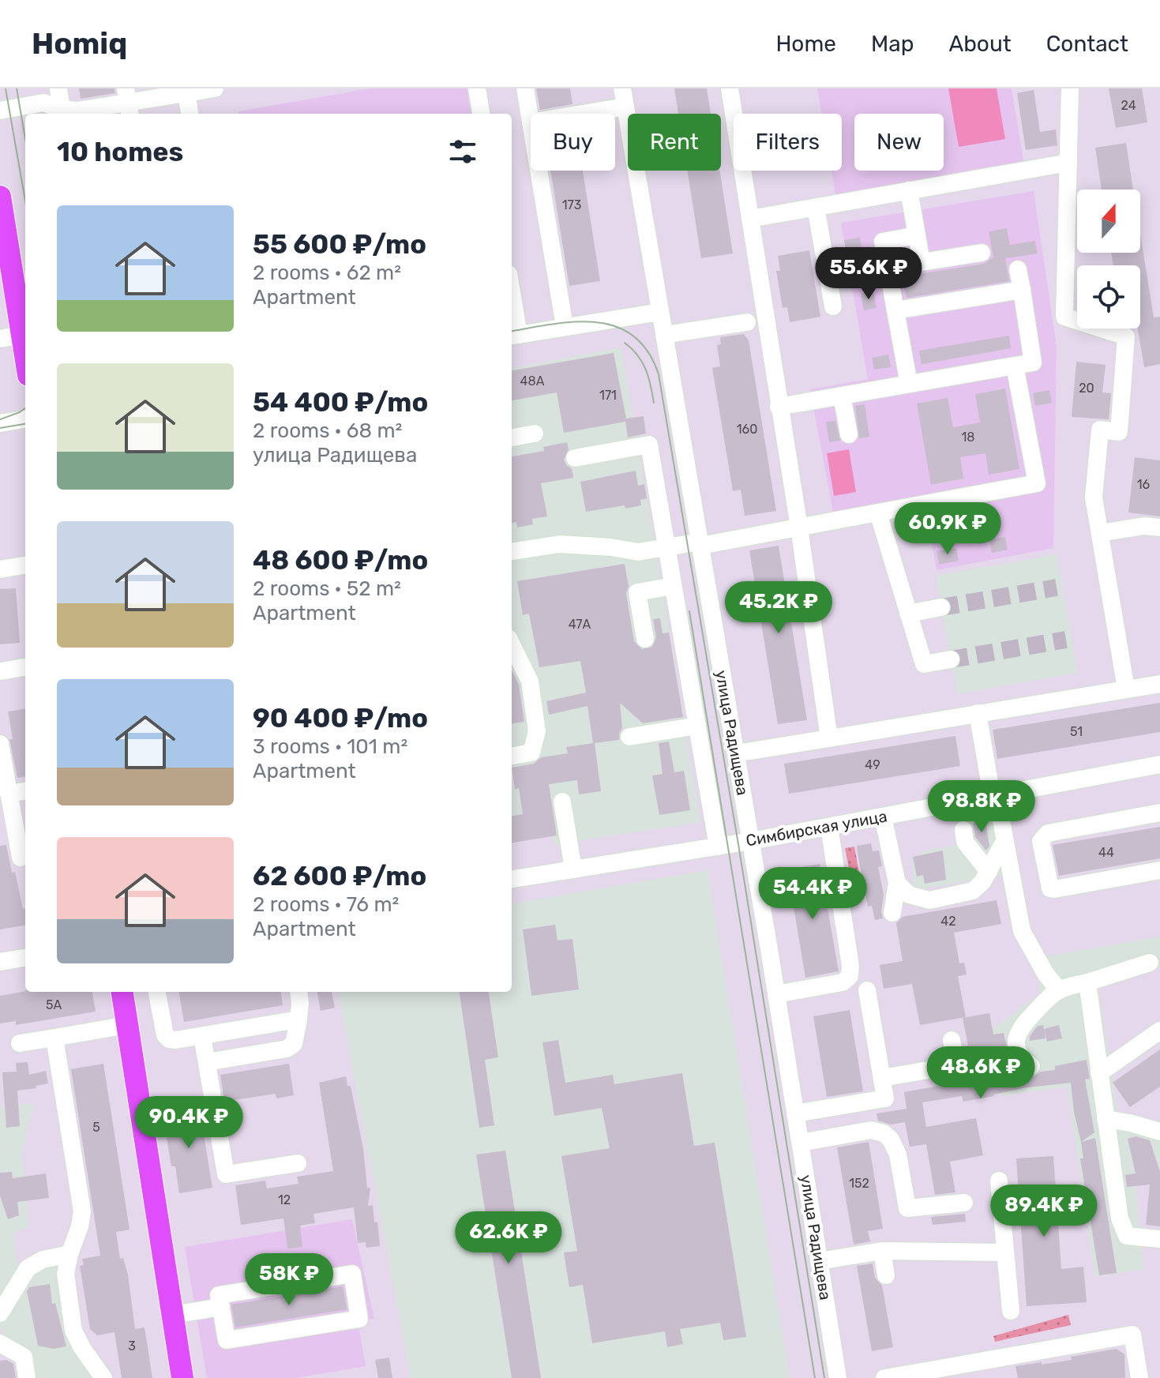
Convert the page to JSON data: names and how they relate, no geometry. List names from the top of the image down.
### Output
{
  "streets": {
    "street": ["улица Радищева", "Симбирская улица"]
  },
  "crossings": [
    ["улица Радищева", "Симбирская улица"]
  ],
  "house_numbers": [
    "24",
    "173",
    "48А",
    "20",
    "171",
    "160",
    "18",
    "16",
    "47А",
    "51",
    "49",
    "44",
    "42",
    "5А",
    "5",
    "152",
    "12",
    "3"
  ],
  "north": "top",
  "page": {
    "header": "Homiq",
    "nav": [
      "Home",
      "Map",
      "About",
      "Contact"
    ],
    "chip": [
      "Buy",
      "Rent",
      "Filters",
      "New"
    ],
    "heading": "10 homes",
    "list": [
      {
        "name": "55 600 ₽/mo",
        "note": "2 rooms · 62 m² · Apartment"
      },
      {
        "name": "54 400 ₽/mo",
        "note": "2 rooms · 68 m² · улица Радищева"
      },
      {
        "name": "48 600 ₽/mo",
        "note": "2 rooms · 52 m² · Apartment"
      },
      {
        "name": "90 400 ₽/mo",
        "note": "3 rooms · 101 m² · Apartment"
      },
      {
        "name": "62 600 ₽/mo",
        "note": "2 rooms · 76 m² · Apartment"
      }
    ],
    "price": [
      "55.6K ₽",
      "60.9K ₽",
      "45.2K ₽",
      "98.8K ₽",
      "54.4K ₽",
      "48.6K ₽",
      "90.4K ₽",
      "89.4K ₽",
      "62.6K ₽",
      "58K ₽"
    ]
  }
}
